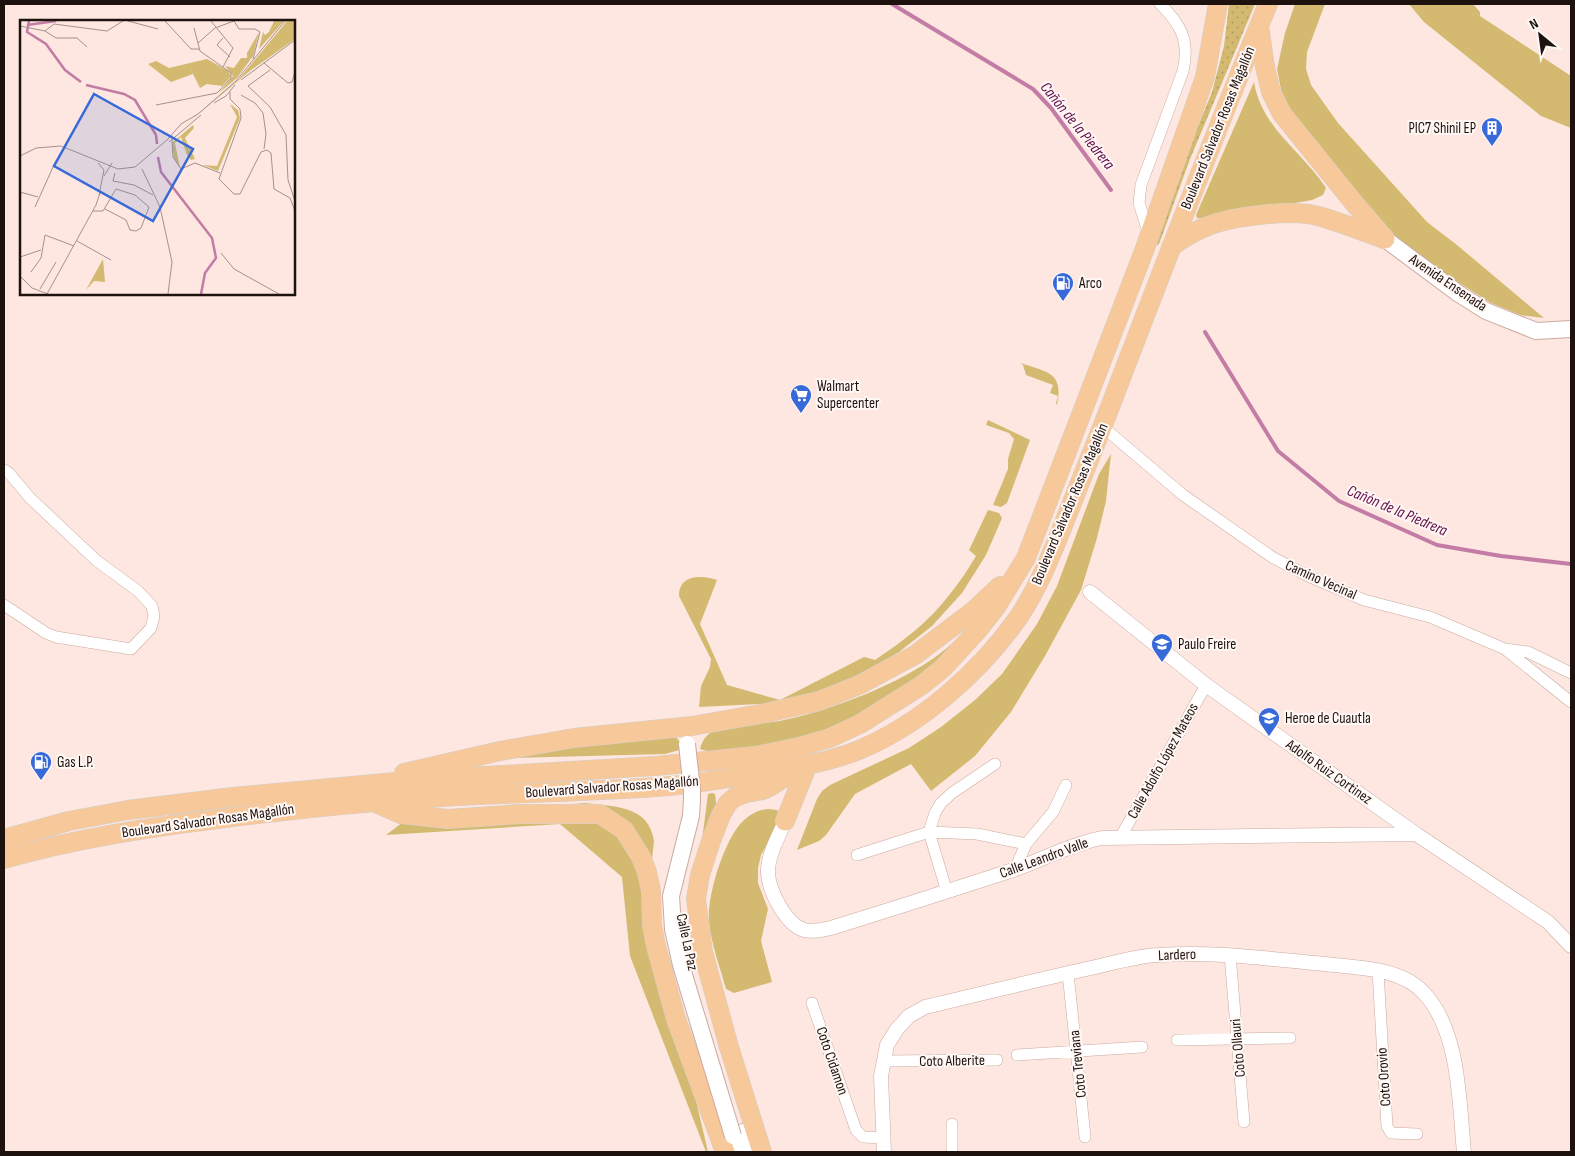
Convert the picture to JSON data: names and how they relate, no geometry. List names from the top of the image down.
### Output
{
  "streets": {
    "highway": ["Boulevard Salvador Rosas Magallón"],
    "main road": ["Avenida Ensenada", "Calle La Paz"],
    "street": [
      "Camino Vecinal",
      "Calle Adolfo López Mateos",
      "Adolfo Ruiz Cortinez",
      "Calle Leandro Valle",
      "Lardero",
      "Coto Ollauri",
      "Coto Cidamon",
      "Coto Alberite",
      "Coto Treviana",
      "Coto Orovio"
    ]
  },
  "crossings": [
    ["Boulevard Salvador Rosas Magallón", "Camino Vecinal"],
    ["Calle Adolfo López Mateos", "Adolfo Ruiz Cortinez"],
    ["Calle Adolfo López Mateos", "Calle Leandro Valle"],
    ["Adolfo Ruiz Cortinez", "Calle Leandro Valle"],
    ["Lardero", "Coto Ollauri"],
    ["Lardero", "Coto Cidamon"],
    ["Lardero", "Coto Alberite"],
    ["Lardero", "Coto Treviana"],
    ["Lardero", "Coto Orovio"]
  ],
  "water": ["Cañón de la Piedrera"],
  "places": {
    "building": ["PIC7 Shinil EP"],
    "fuel station": ["Arco", "Gas L.P."],
    "supermarket": ["Walmart Supercenter"],
    "school or university": ["Paulo Freire", "Heroe de Cuautla"]
  },
  "north": "top left"
}
